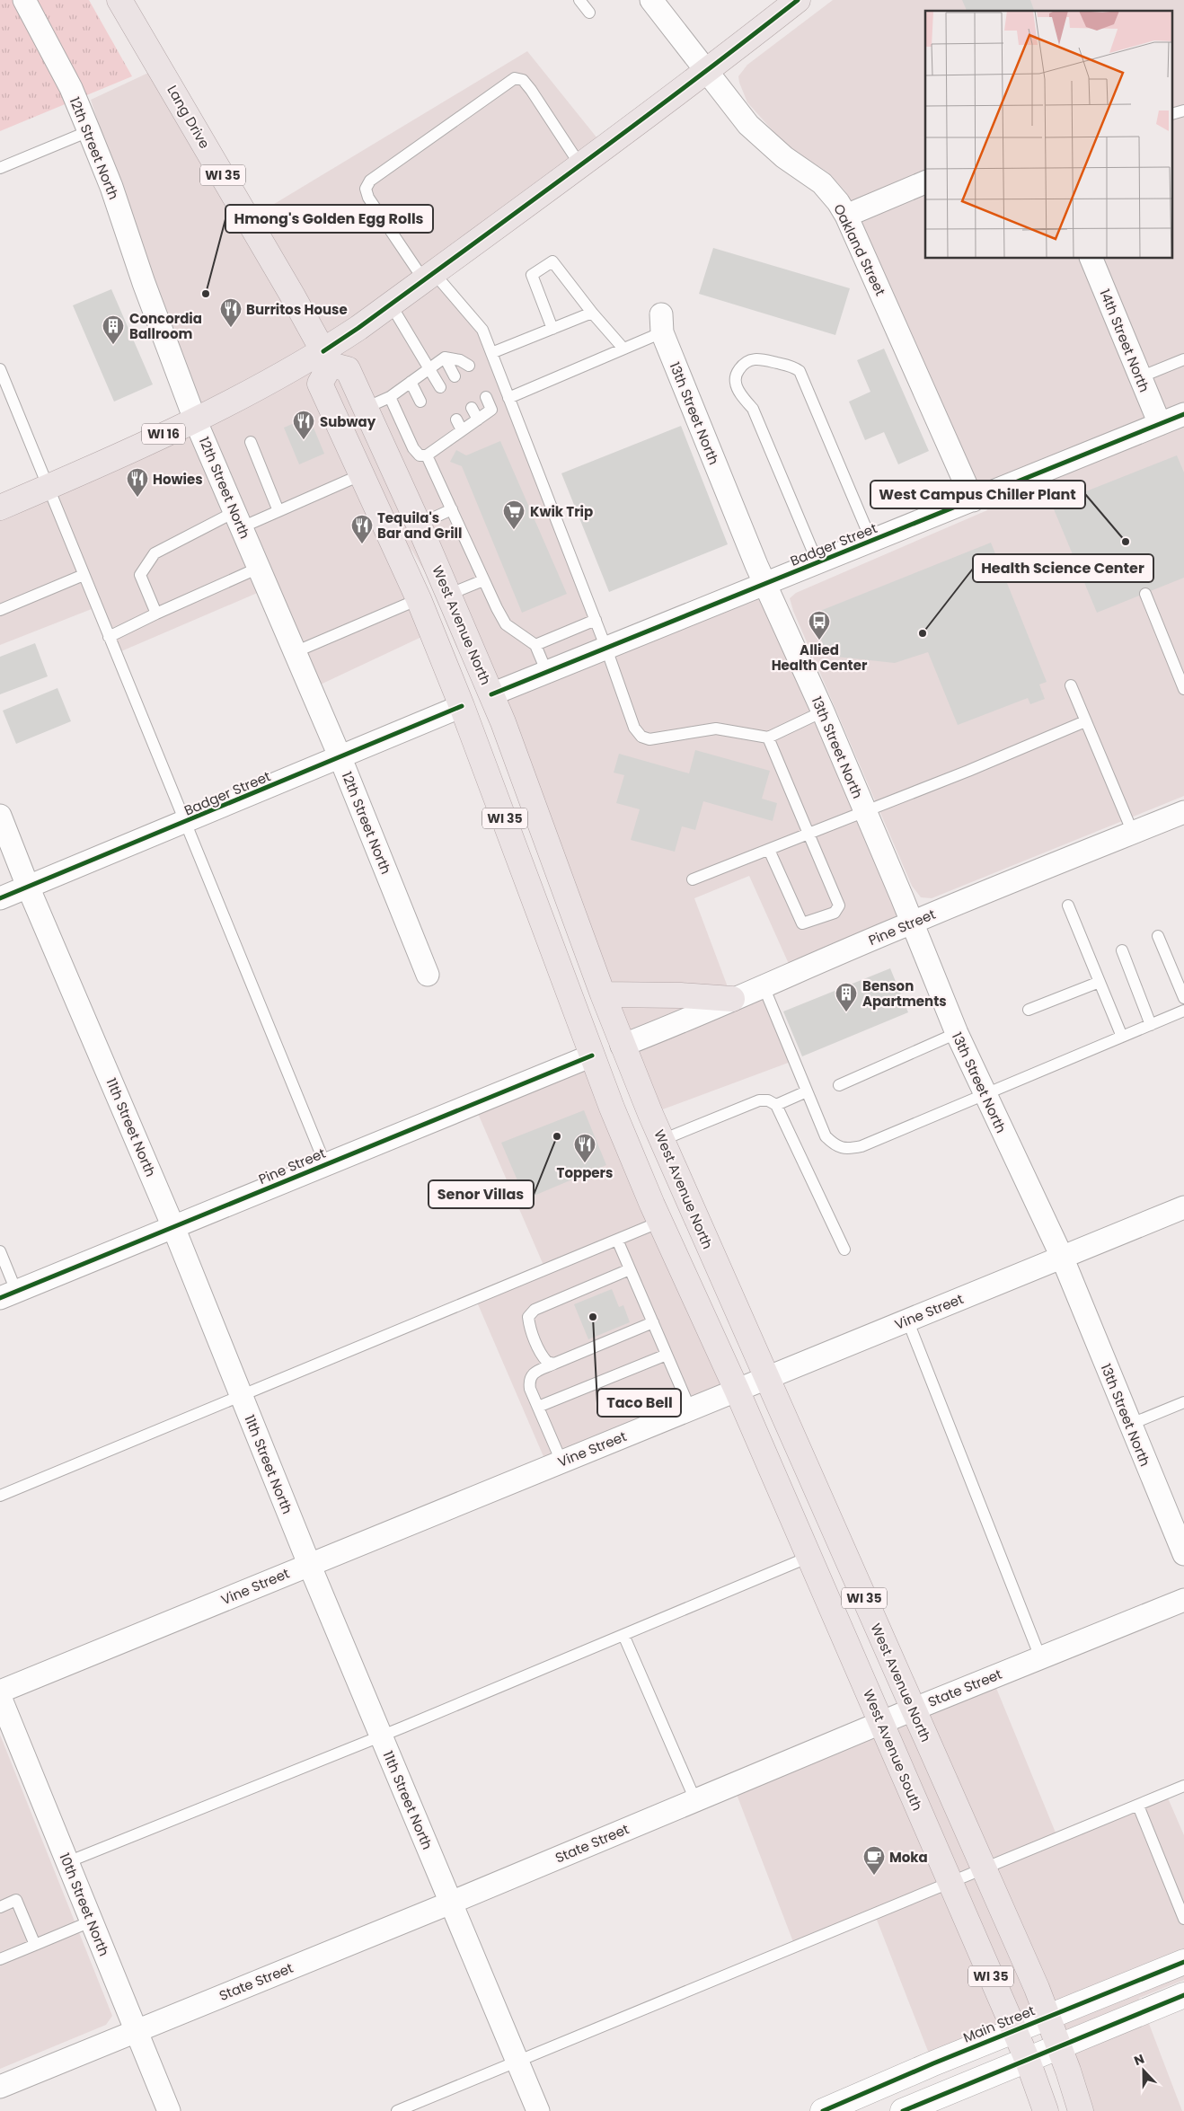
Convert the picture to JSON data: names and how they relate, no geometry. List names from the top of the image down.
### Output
{
  "streets": {
    "main road": [
      "Lang Drive",
      "WI 35",
      "WI 16",
      "West Avenue North",
      "West Avenue South"
    ],
    "street": [
      "12th Street North",
      "Oakland Street",
      "14th Street North",
      "13th Street North",
      "Badger Street",
      "Pine Street",
      "11th Street North",
      "Vine Street",
      "State Street",
      "10th Street North",
      "Main Street"
    ]
  },
  "crossings": [
    ["Lang Drive", "WI 35"],
    ["Lang Drive", "WI 16"],
    ["Lang Drive", "West Avenue North"],
    ["12th Street North", "WI 16"],
    ["12th Street North", "Badger Street"],
    ["WI 35", "WI 16"],
    ["WI 35", "Badger Street"],
    ["WI 35", "West Avenue North"],
    ["WI 35", "Pine Street"],
    ["WI 35", "Vine Street"],
    ["WI 35", "West Avenue South"],
    ["WI 35", "Main Street"],
    ["Oakland Street", "WI 16"],
    ["Oakland Street", "Badger Street"],
    ["14th Street North", "Badger Street"],
    ["13th Street North", "Badger Street"],
    ["13th Street North", "Pine Street"],
    ["13th Street North", "Vine Street"],
    ["WI 16", "West Avenue North"],
    ["Badger Street", "West Avenue North"],
    ["Badger Street", "11th Street North"],
    ["West Avenue North", "Pine Street"],
    ["West Avenue North", "Vine Street"],
    ["West Avenue North", "State Street"],
    ["West Avenue North", "Main Street"],
    ["Pine Street", "11th Street North"],
    ["11th Street North", "Vine Street"],
    ["11th Street North", "State Street"],
    ["Vine Street", "West Avenue South"],
    ["State Street", "West Avenue South"],
    ["State Street", "10th Street North"],
    ["West Avenue South", "Main Street"]
  ],
  "places": {
    "other": [
      "Hmong's Golden Egg Rolls",
      "West Campus Chiller Plant",
      "Health Science Center",
      "Senor Villas",
      "Taco Bell"
    ],
    "restaurant": [
      "Burritos House",
      "Subway",
      "Howies",
      "Tequila's Bar and Grill",
      "Toppers"
    ],
    "building": ["Concordia Ballroom", "Benson Apartments"],
    "supermarket": ["Kwik Trip"],
    "bus stop": ["Allied Health Center"],
    "cafe": ["Moka"]
  },
  "north": "top"
}
